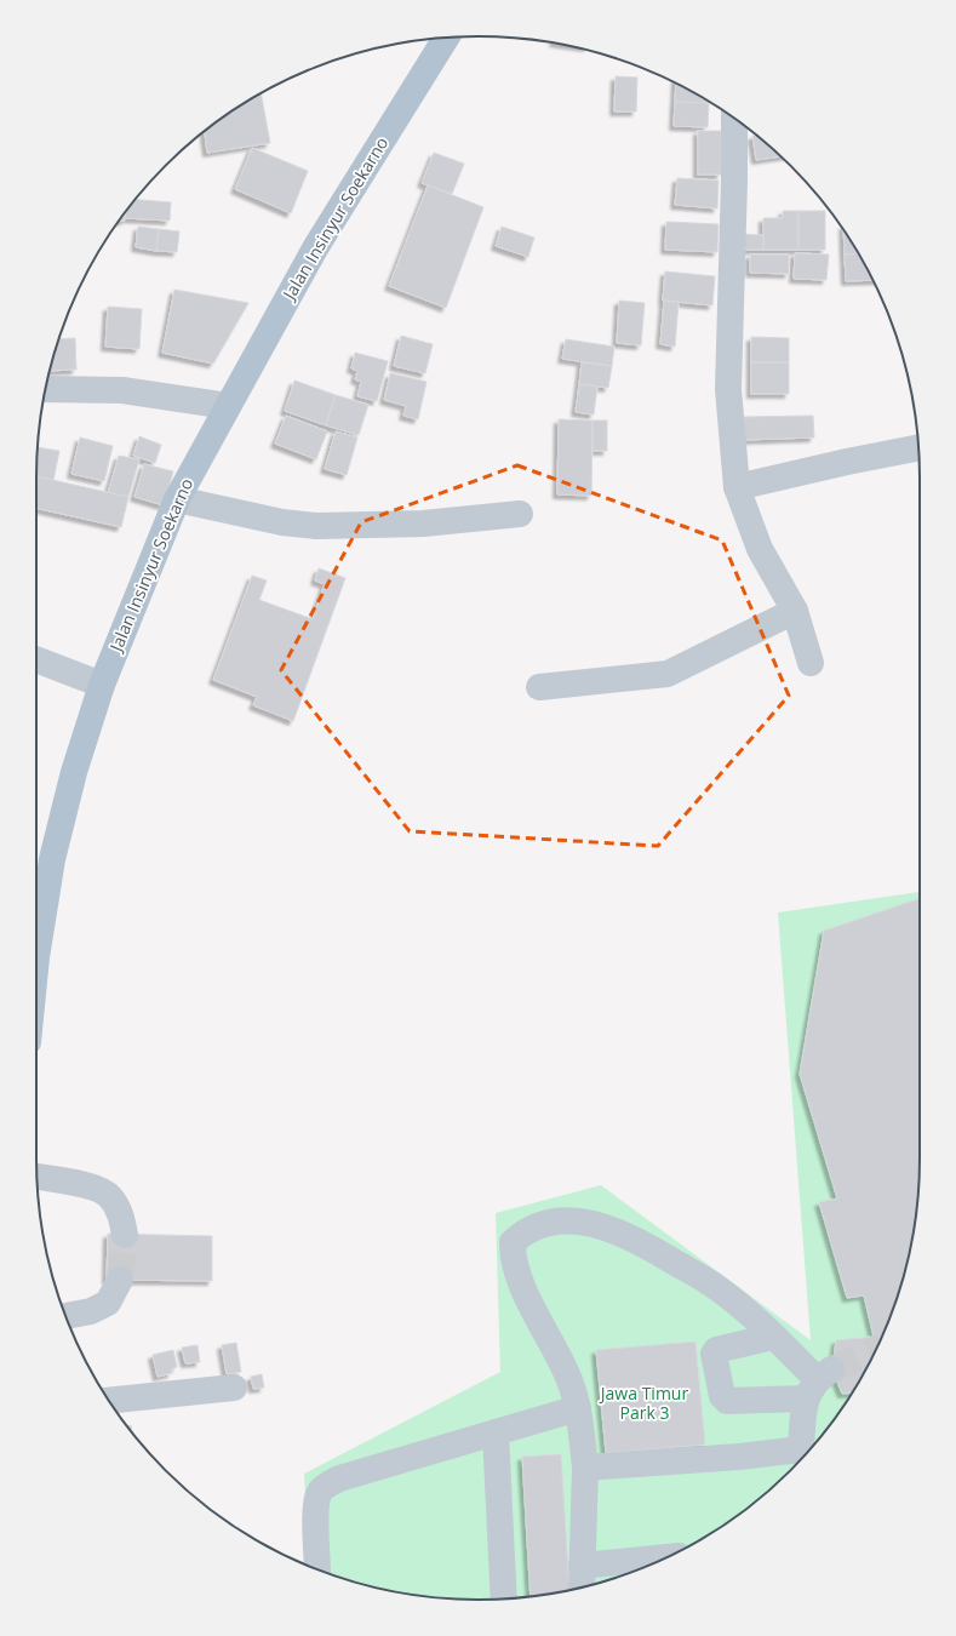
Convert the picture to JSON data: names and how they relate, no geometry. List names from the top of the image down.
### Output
{
  "streets": {
    "main road": ["Jalan Insinyur Soekarno"]
  },
  "parks": ["Jawa Timur Park 3"]
}
